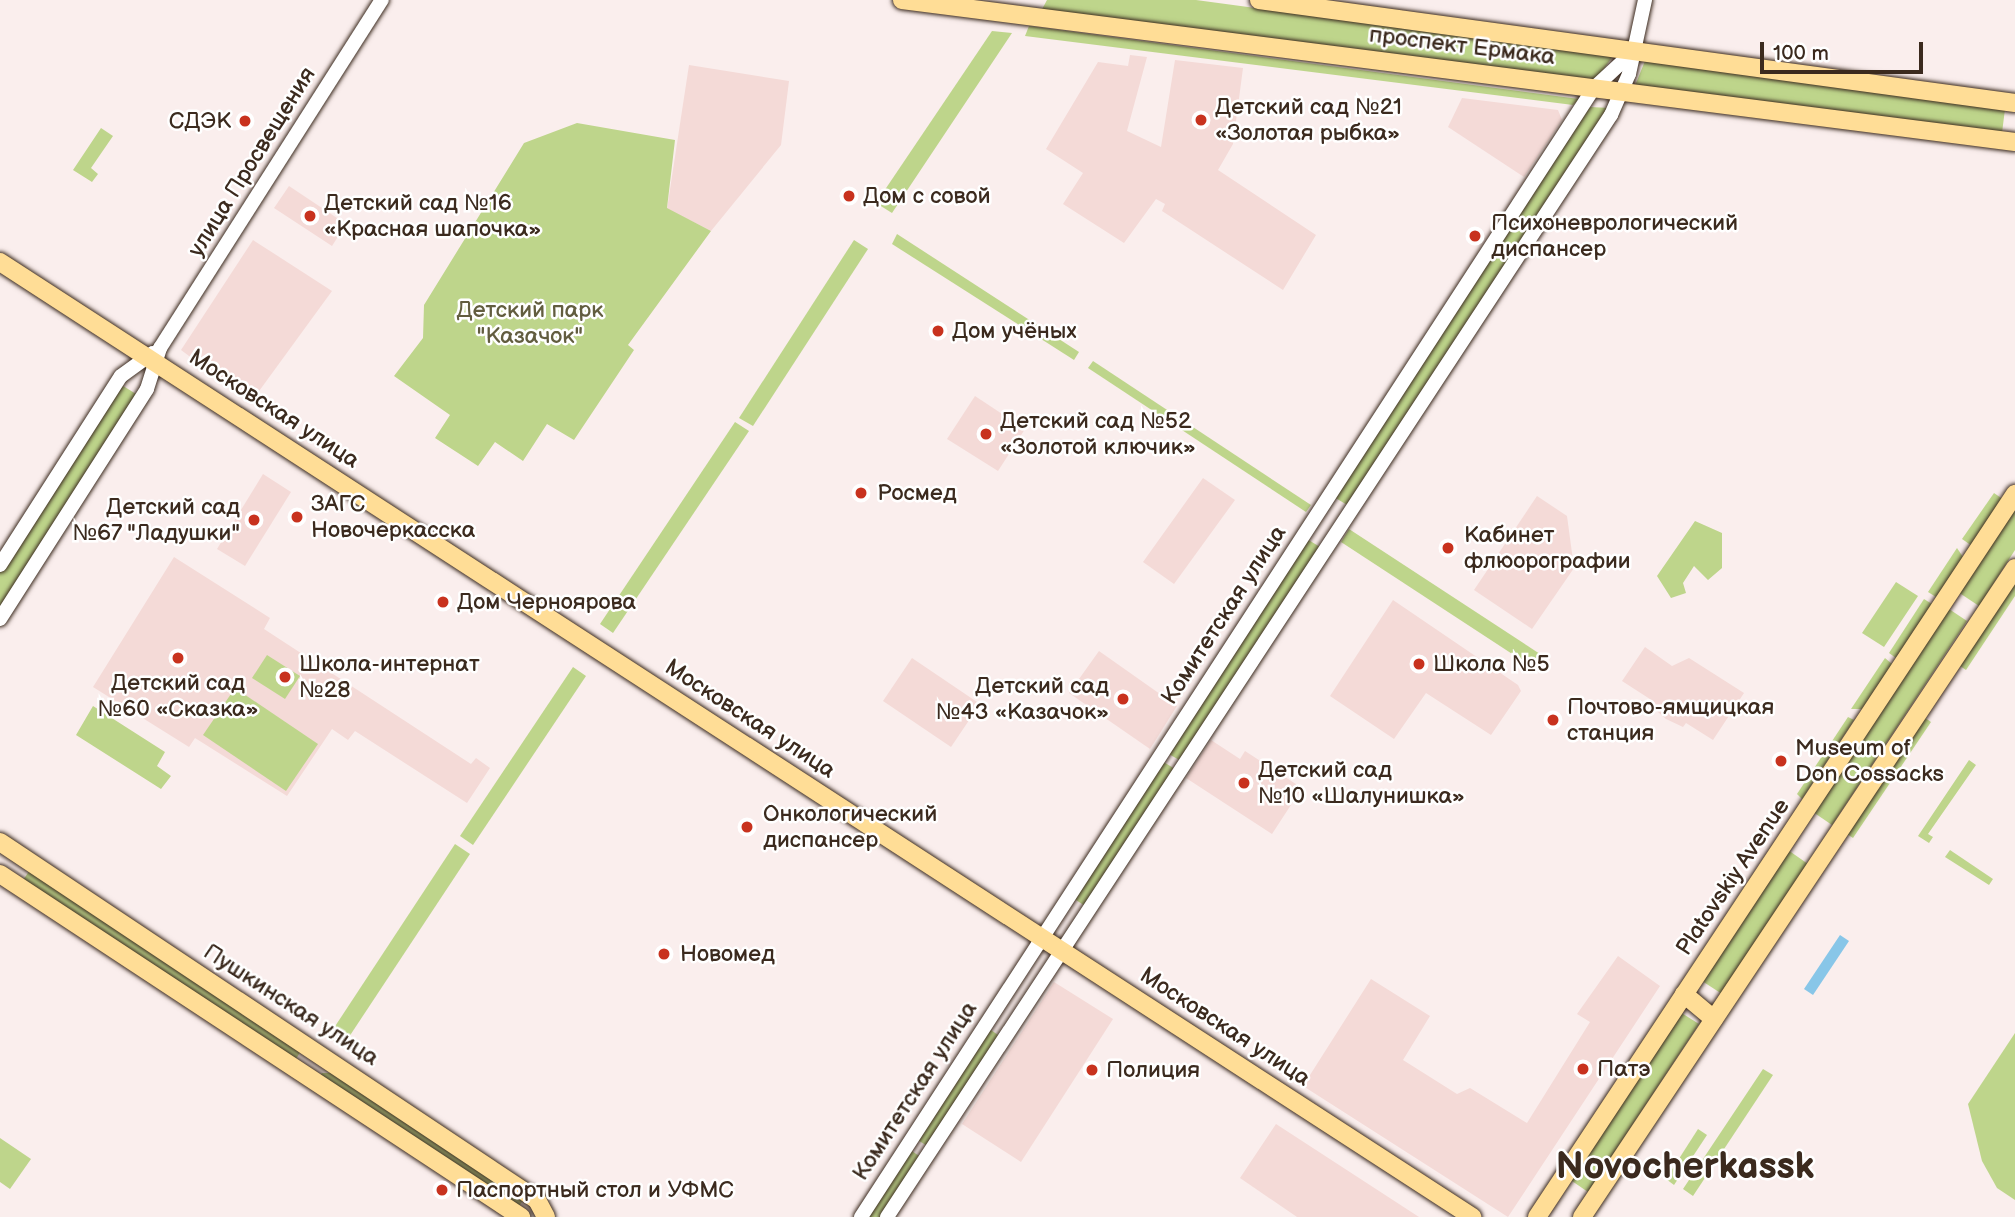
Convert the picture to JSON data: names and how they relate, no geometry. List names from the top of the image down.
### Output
{
  "streets": {
    "main road": [
      "проспект Ермака",
      "Московская улица",
      "Platovskiy Avenue",
      "Пушкинская улица"
    ],
    "street": ["улица Просвещения", "Комитетская улица"]
  },
  "crossings": [
    ["проспект Ермака", "Комитетская улица"],
    ["улица Просвещения", "Московская улица"],
    ["Московская улица", "Комитетская улица"]
  ],
  "districts": ["Novocherkassk"],
  "parks": ["Детский парк \"Казачок\""],
  "places": [
    "Детский сад №21 «Золотая рыбка»",
    "СДЭК",
    "Дом с совой",
    "Детский сад №16 «Красная шапочка»",
    "Психоневрологический диспансер",
    "Дом учёных",
    "Детский сад №52 «Золотой ключик»",
    "Росмед",
    "ЗАГС Новочеркасска",
    "Детский сад №67 \"Ладушки\"",
    "Кабинет флюорографии",
    "Дом Черноярова",
    "Детский сад №60 «Сказка»",
    "Школа №5",
    "Школа-интернат №28",
    "Детский сад №43 «Казачок»",
    "Почтово-ямщицкая станция",
    "Museum of Don Cossacks",
    "Детский сад №10 «Шалунишка»",
    "Онкологический диспансер",
    "Новомед",
    "Патэ",
    "Полиция",
    "Паспортный стол и УФМС"
  ],
  "scale_bar": "100 m"
}
